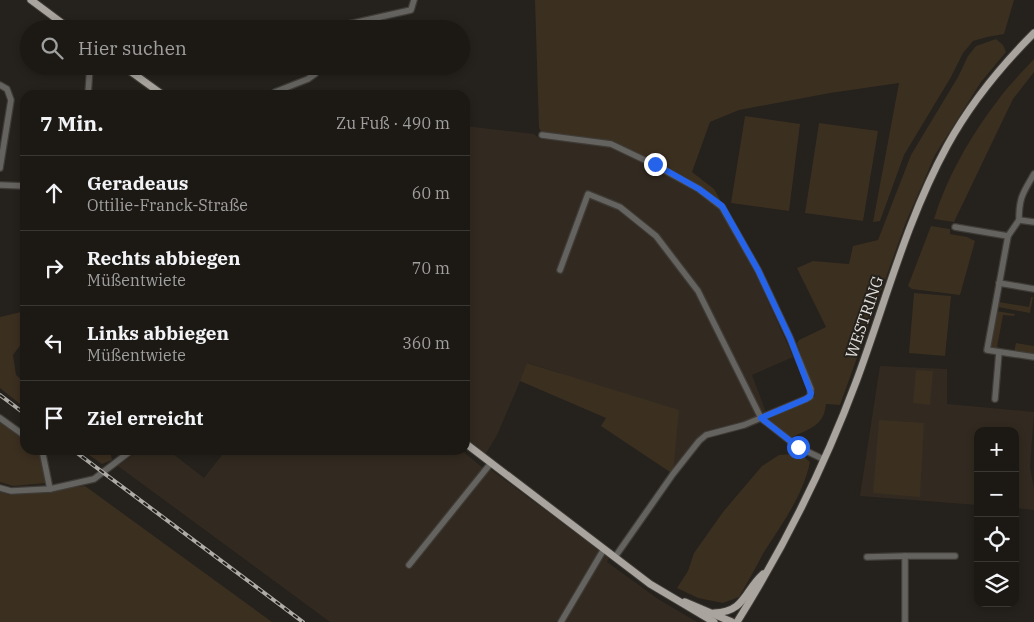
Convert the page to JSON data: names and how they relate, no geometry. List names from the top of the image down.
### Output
{
  "streets": {
    "main road": ["WESTRING"]
  },
  "page": {
    "search": "Hier suchen",
    "heading": ["7 Min.", "Zu Fuß · 490 m"],
    "list": [
      ["Geradeaus", "Ottilie-Franck-Straße", "60 m"],
      ["Rechts abbiegen", "Müßentwiete", "70 m"],
      ["Links abbiegen", "Müßentwiete", "360 m"],
      "Ziel erreicht"
    ],
    "map_buttons": ["+", "−"]
  }
}
